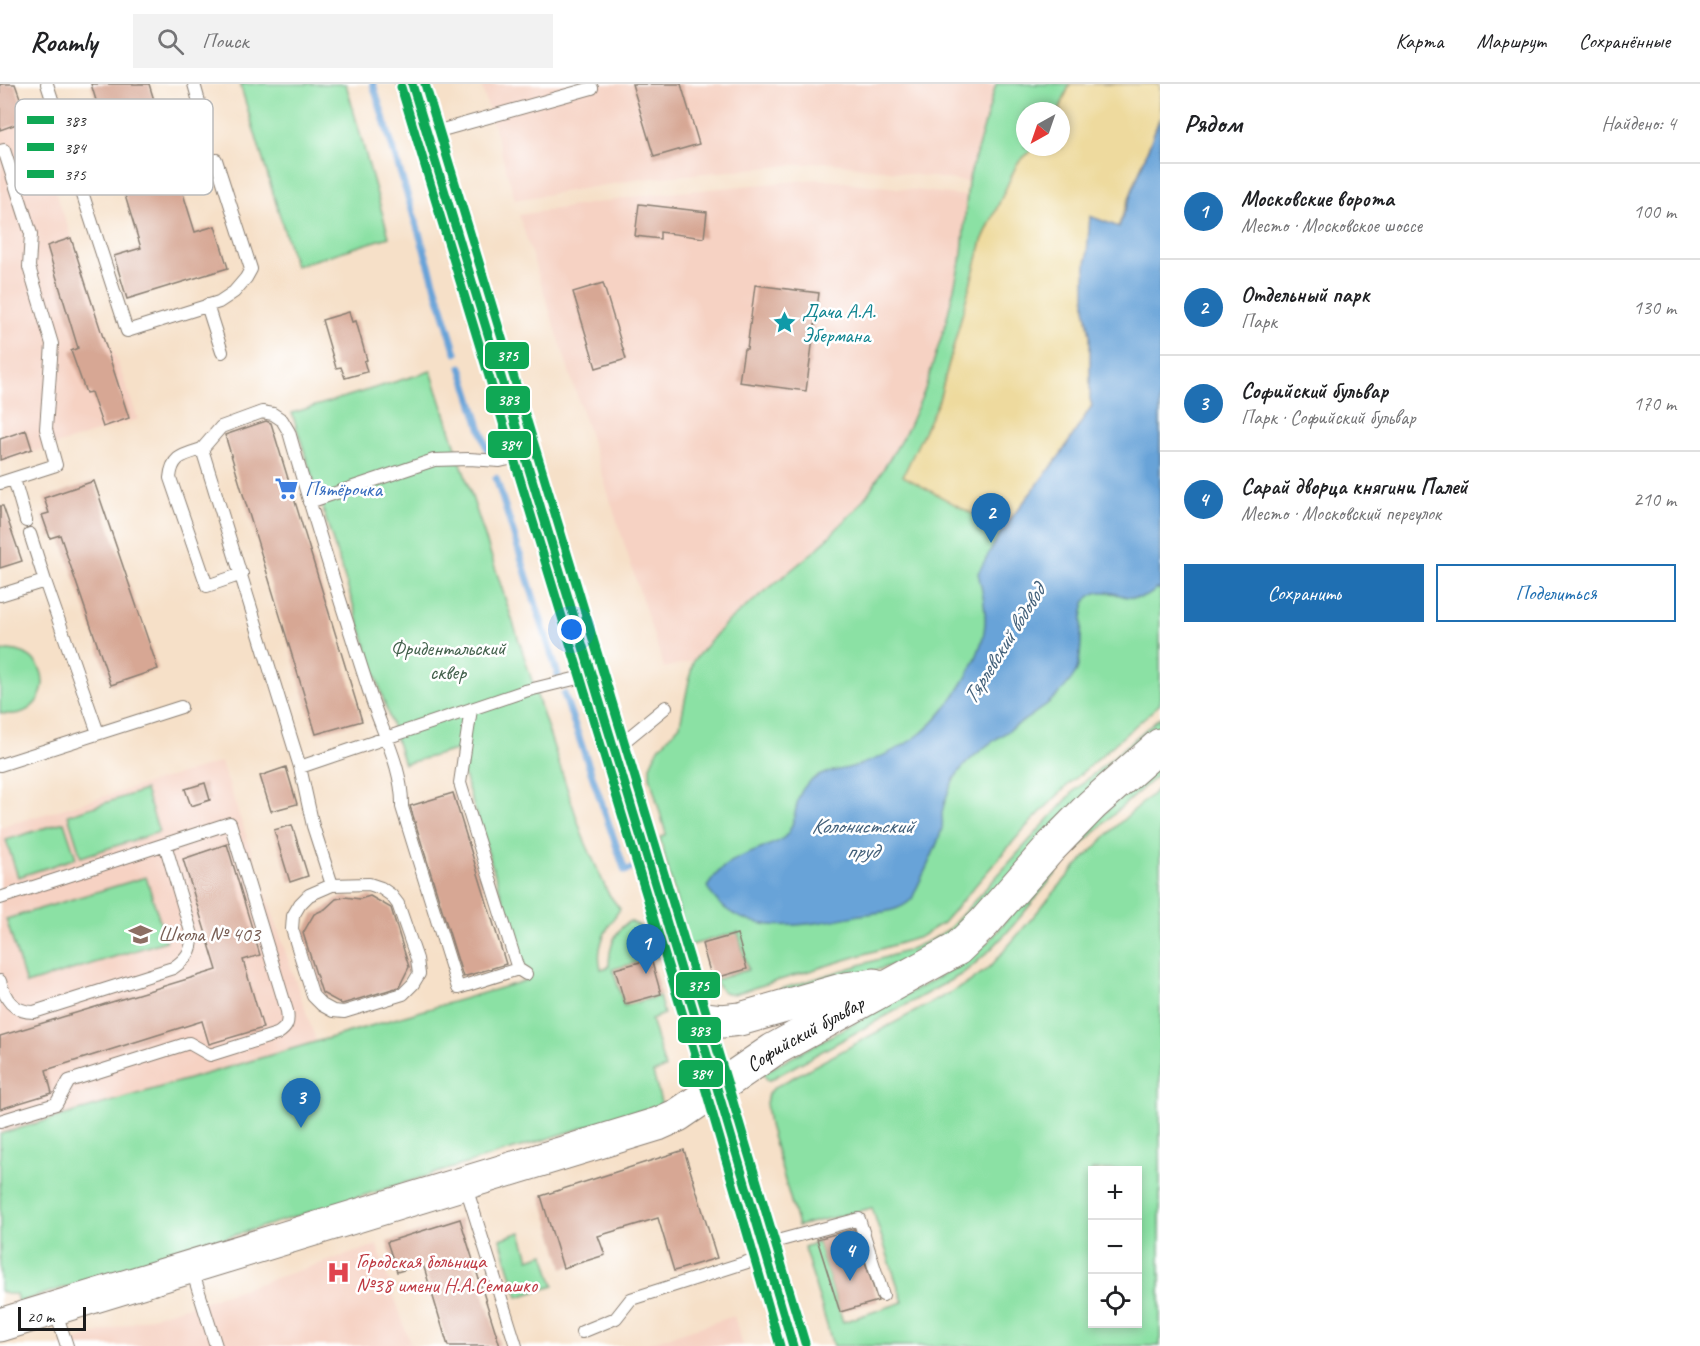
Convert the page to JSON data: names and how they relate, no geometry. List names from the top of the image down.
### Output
{
  "streets": {
    "main road": ["Софийский бульвар"]
  },
  "water": ["Тярлевский водовод", "Колонистский пруд"],
  "parks": ["Фридентальский сквер"],
  "places": {
    "place": ["Дача А.А. Эбермана"],
    "supermarket": ["Пятёрочка"],
    "school or university": ["Школа № 403"],
    "hospital": ["Городская больница №38 имени Н.А.Семашко"]
  },
  "lines": ["transit line 383", "transit line 375", "transit line 384"],
  "legend": ["383", "384", "375"],
  "scale_bar": "20 m",
  "north": "bottom left",
  "page": {
    "header": "Roamly",
    "search": "Поиск",
    "nav": ["Карта", "Маршрут", "Сохранённые"],
    "heading": ["Рядом", "Найдено: 4"],
    "list": [
      {
        "mark": "1",
        "name": "Московские ворота",
        "note": "Место · Московское шоссе",
        "value": "100 m"
      },
      {
        "mark": "2",
        "name": "Отдельный парк",
        "note": "Парк",
        "value": "130 m"
      },
      {
        "mark": "3",
        "name": "Софийский бульвар",
        "note": "Парк · Софийский бульвар",
        "value": "170 m"
      },
      {
        "mark": "4",
        "name": "Сарай дворца княгини Палей",
        "note": "Место · Московский переулок",
        "value": "210 m"
      }
    ],
    "pins": [
      "2",
      "1",
      "3",
      "4"
    ],
    "buttons": ["Сохранить", "Поделиться"],
    "map_buttons": ["+", "−"],
    "scale": "20 m"
  }
}
